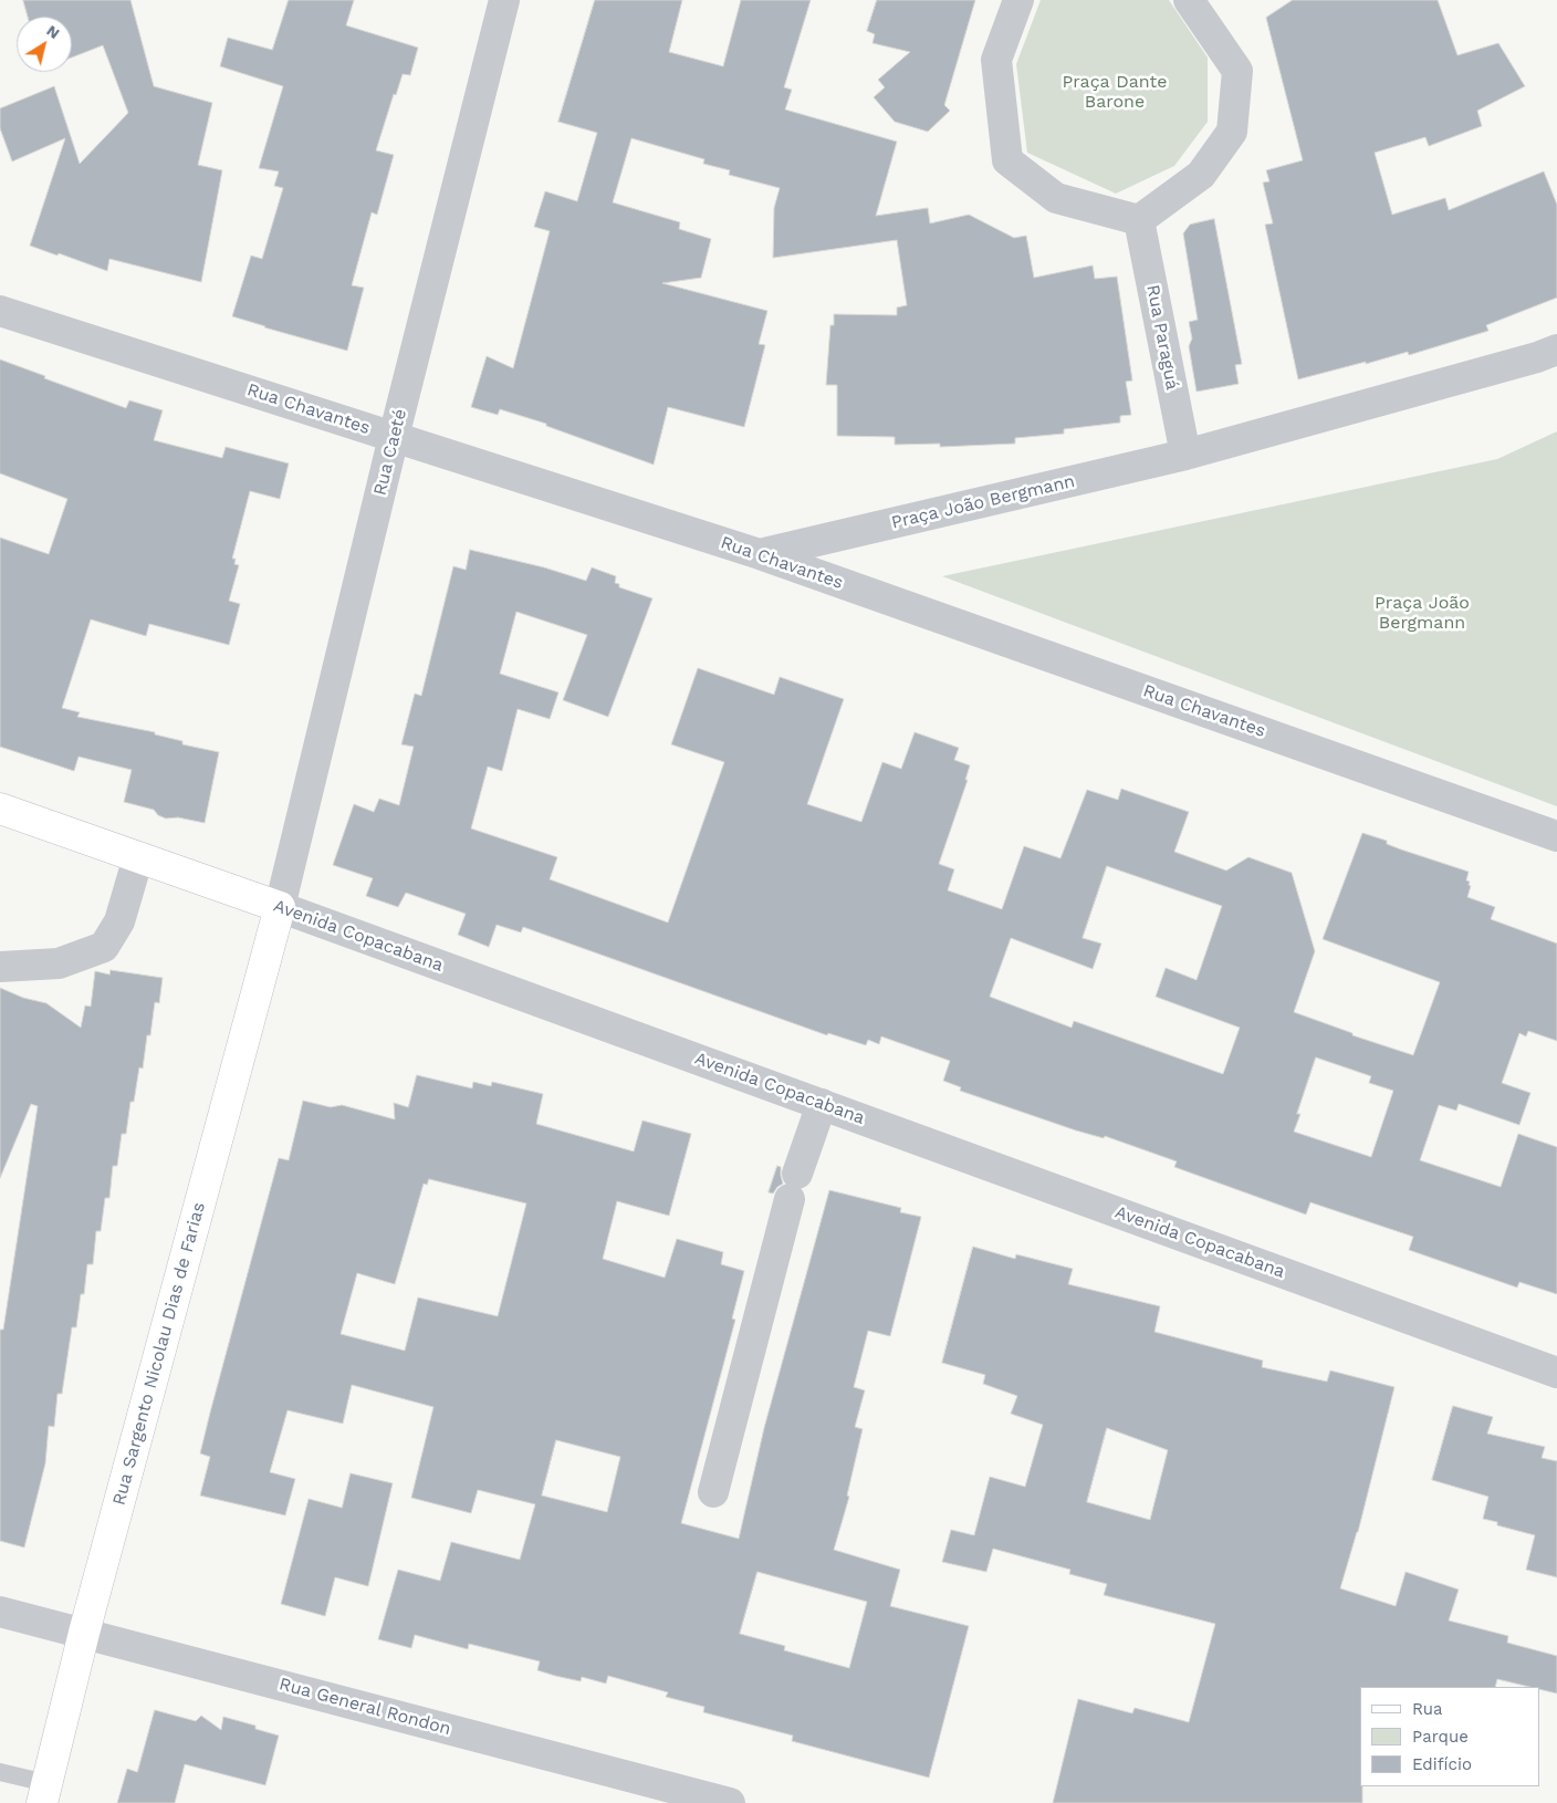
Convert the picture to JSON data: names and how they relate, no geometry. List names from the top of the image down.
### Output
{
  "streets": {
    "main road": ["Avenida Copacabana", "Rua Sargento Nicolau Dias de Farias"],
    "street": [
      "Rua Paraguá",
      "Rua Chavantes",
      "Rua Caeté",
      "Praça João Bergmann",
      "Rua General Rondon"
    ]
  },
  "crossings": [
    ["Rua Paraguá", "Praça João Bergmann"],
    ["Rua Chavantes", "Rua Caeté"],
    ["Rua Chavantes", "Praça João Bergmann"],
    ["Rua Caeté", "Avenida Copacabana"],
    ["Rua Caeté", "Rua Sargento Nicolau Dias de Farias"],
    ["Avenida Copacabana", "Rua Sargento Nicolau Dias de Farias"],
    ["Rua Sargento Nicolau Dias de Farias", "Rua General Rondon"]
  ],
  "parks": ["Praça Dante Barone", "Praça João Bergmann"],
  "legend": ["Rua", "Parque", "Edifício"],
  "north": "top right"
}
